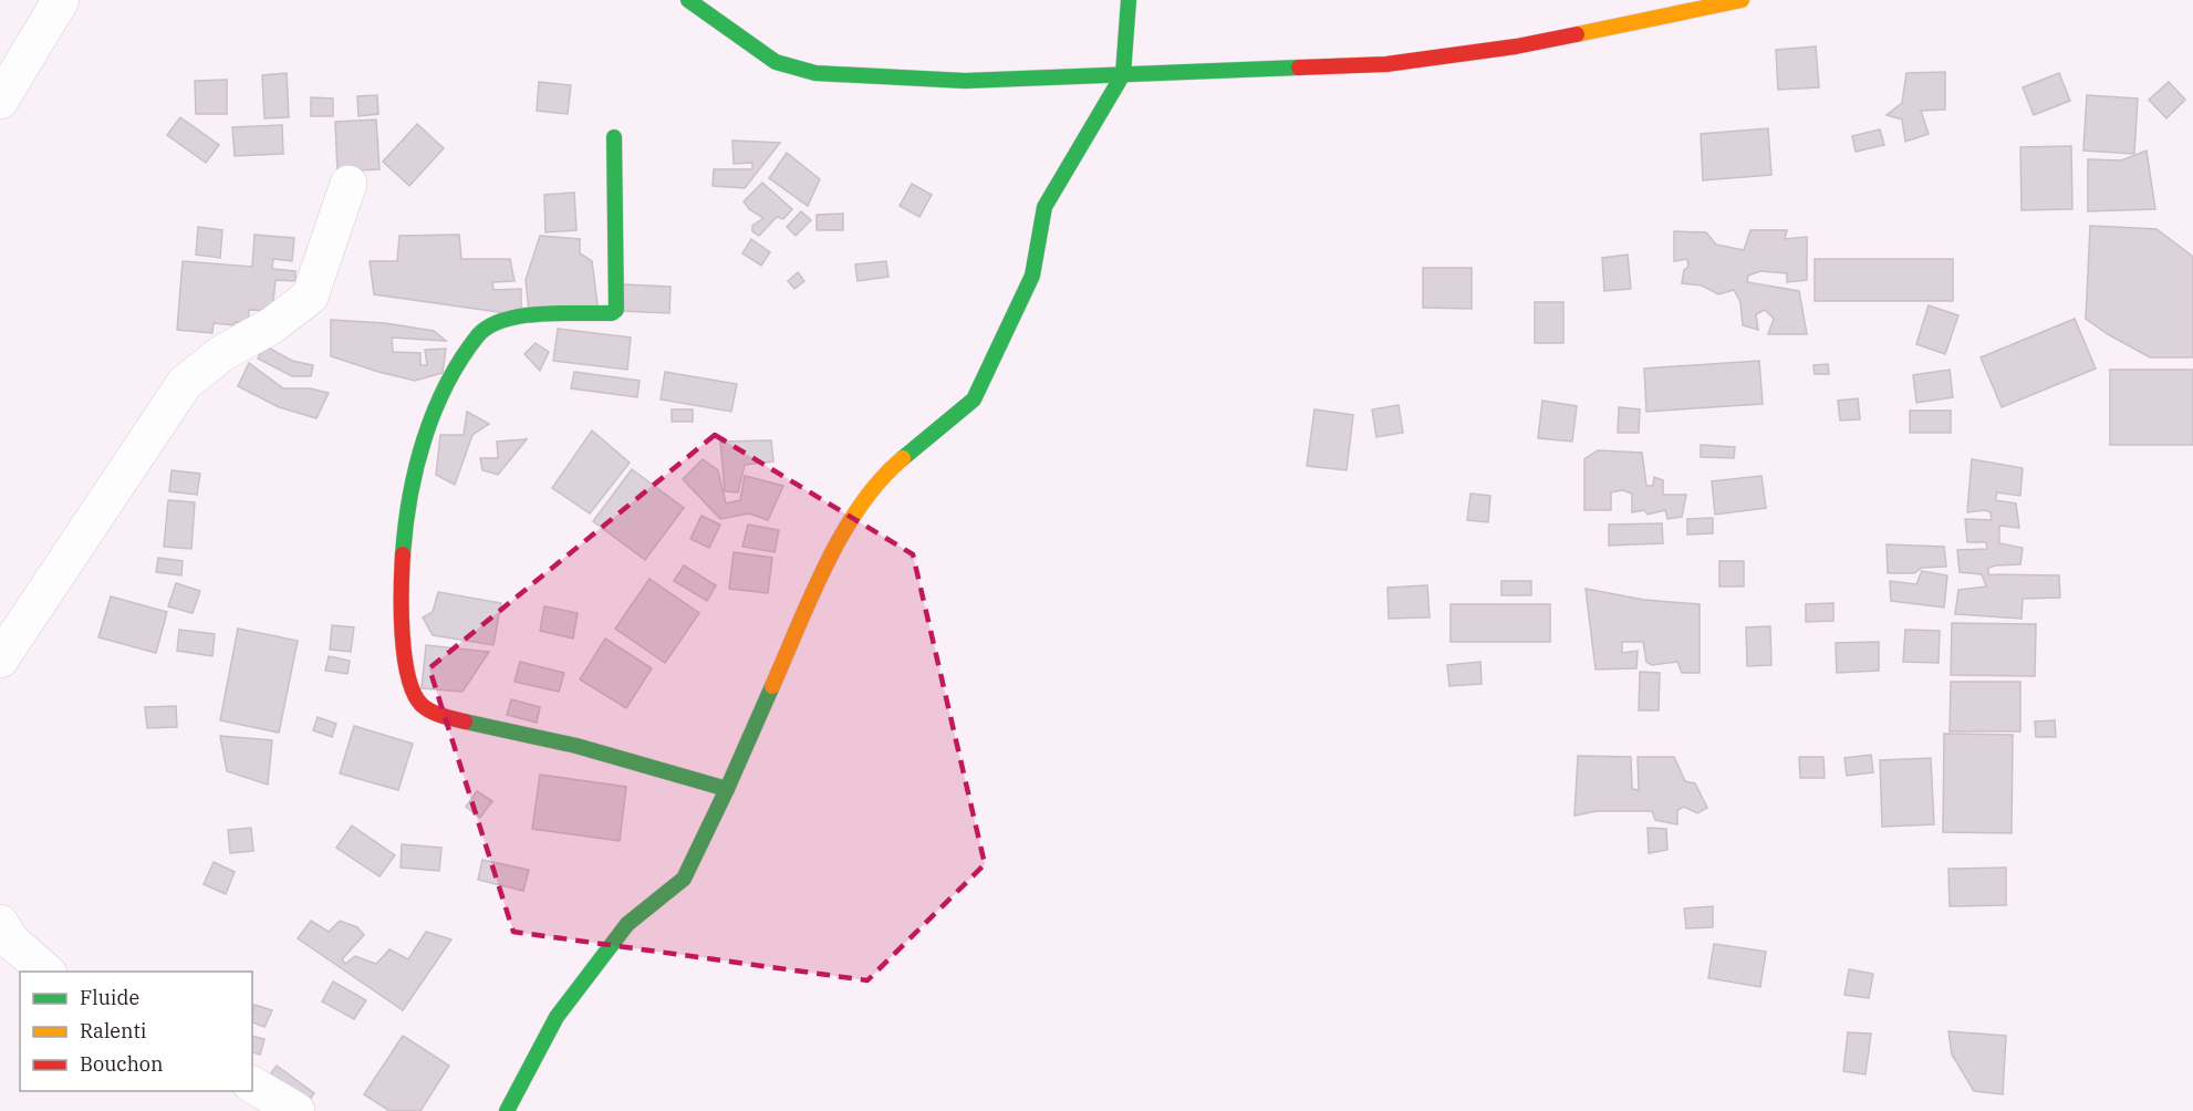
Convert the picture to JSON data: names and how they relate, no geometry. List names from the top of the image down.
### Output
{
  "legend": ["Fluide", "Ralenti", "Bouchon"]
}
